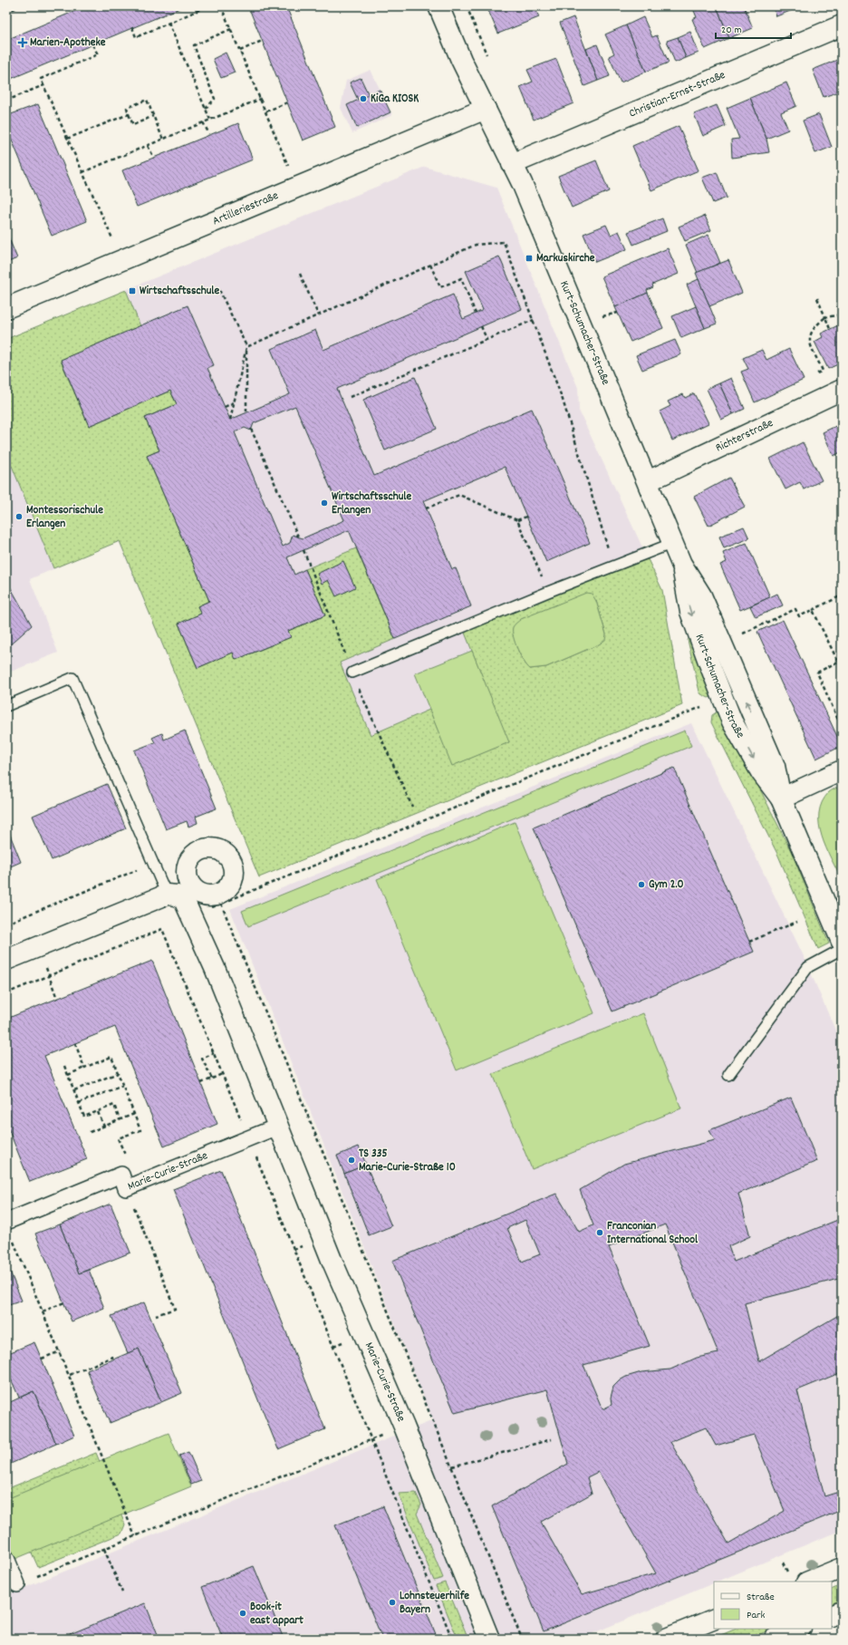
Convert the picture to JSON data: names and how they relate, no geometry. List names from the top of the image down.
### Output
{
  "streets": {
    "street": [
      "Christian-Ernst-Straße",
      "Artilleriestraße",
      "Kurt-Schumacher-Straße",
      "Richterstraße",
      "Marie-Curie-Straße"
    ]
  },
  "crossings": [
    ["Christian-Ernst-Straße", "Kurt-Schumacher-Straße"],
    ["Artilleriestraße", "Kurt-Schumacher-Straße"],
    ["Kurt-Schumacher-Straße", "Richterstraße"]
  ],
  "places": {
    "health": ["Marien-Apotheke"],
    "other": [
      "KiGa KIOSK",
      "Wirtschaftsschule Erlangen",
      "Montessorischule Erlangen",
      "Gym 2.0",
      "TS 335 Marie-Curie-Straße 10",
      "Franconian International School",
      "Lohnsteuerhilfe Bayern",
      "Book-it east appart"
    ],
    "transit": ["Markuskirche", "Wirtschaftsschule"]
  },
  "legend": ["Straße", "Park"],
  "scale_bar": "20 m"
}
